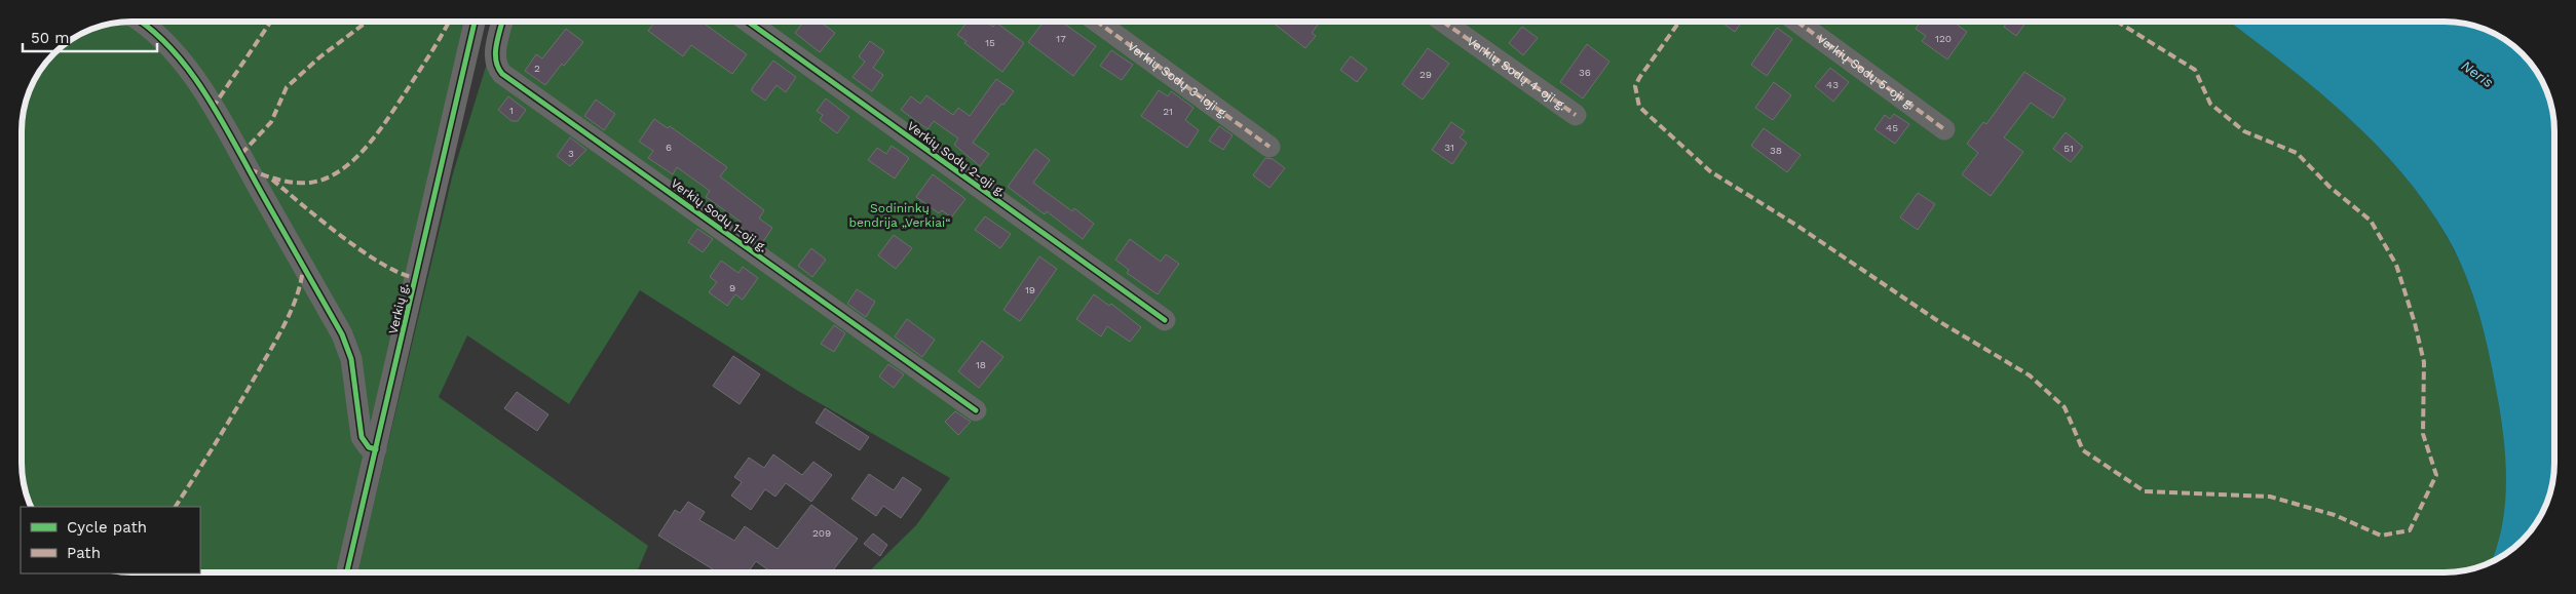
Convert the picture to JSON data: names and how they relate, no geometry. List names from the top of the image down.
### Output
{
  "streets": {
    "street": [
      "Verkių Sodų 5-oji g.",
      "Verkių Sodų 4-oji g.",
      "Verkių Sodų 3-ioji g.",
      "Verkių Sodų 2-oji g.",
      "Verkių Sodų 1-oji g.",
      "Verkių g."
    ]
  },
  "water": ["Neris"],
  "parks": ["Sodininkų bendrija „Verkiai“"],
  "house_numbers": [
    "17",
    "120",
    "15",
    "2",
    "36",
    "29",
    "43",
    "1",
    "21",
    "45",
    "6",
    "31",
    "51",
    "38",
    "3",
    "9",
    "19",
    "18",
    "209"
  ],
  "legend": ["Cycle path", "Path"],
  "scale_bar": "50 m"
}
